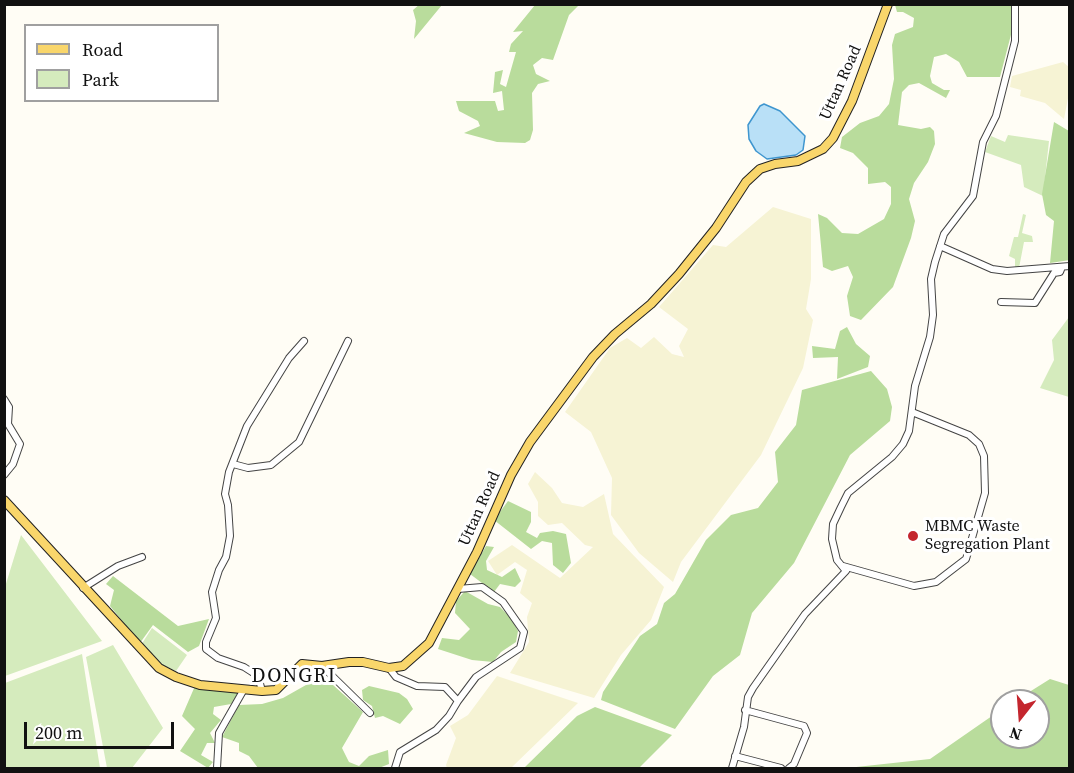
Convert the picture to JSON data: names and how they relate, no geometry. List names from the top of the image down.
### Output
{
  "streets": {
    "main road": ["Uttan Road"]
  },
  "districts": ["DONGRI"],
  "places": ["MBMC Waste Segregation Plant"],
  "legend": ["Road", "Park"],
  "scale_bar": "200 m",
  "north": "bottom"
}
